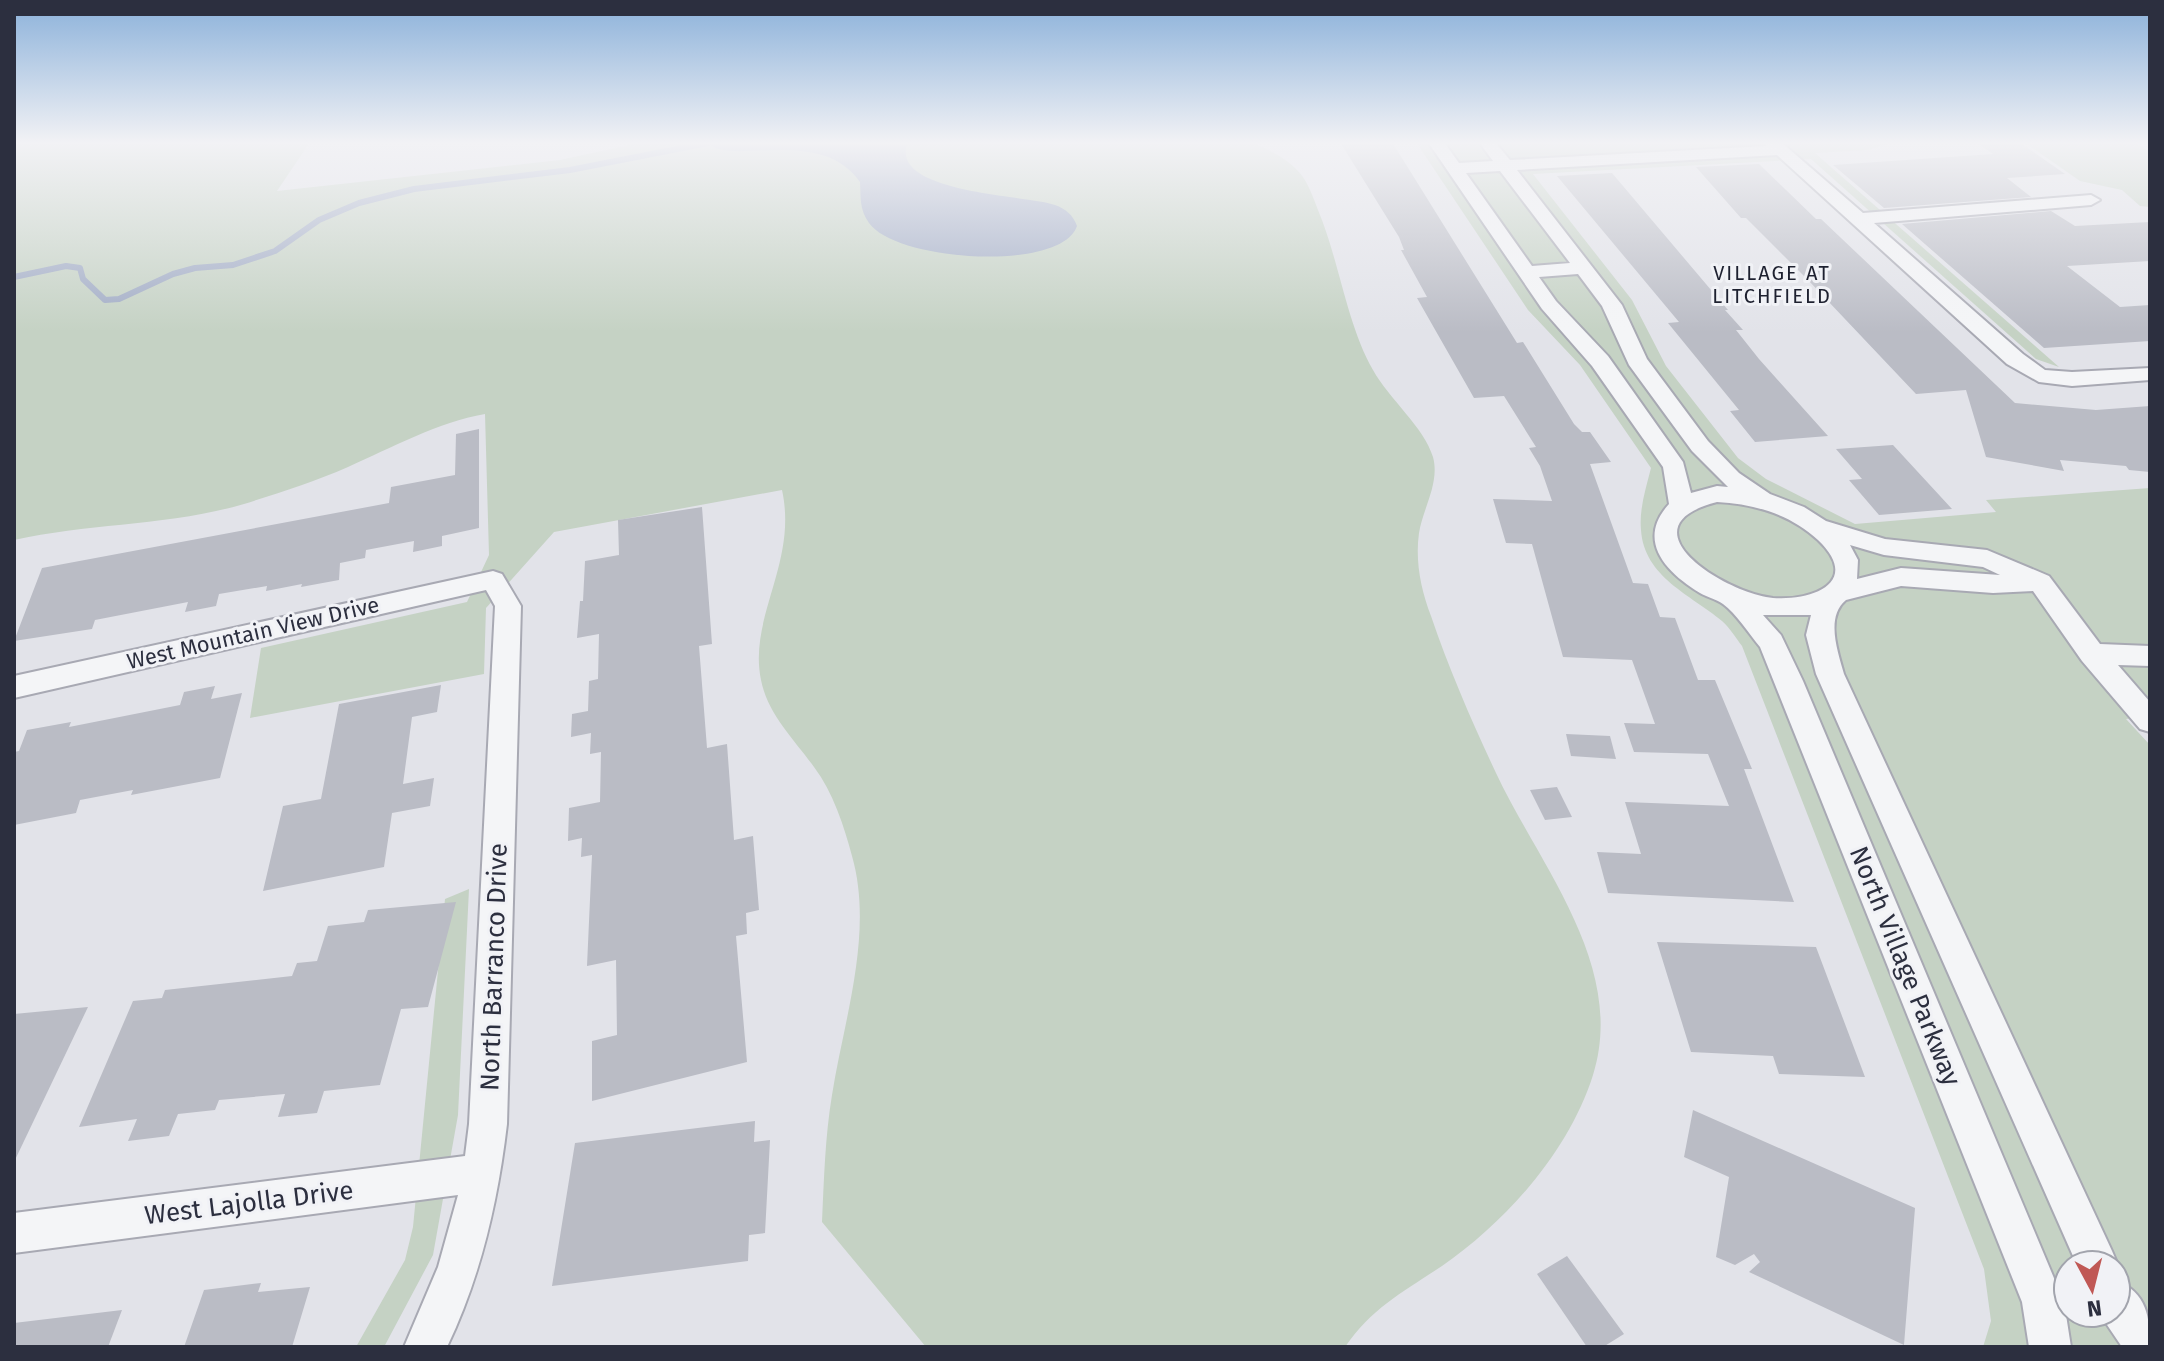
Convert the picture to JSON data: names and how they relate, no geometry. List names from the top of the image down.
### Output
{
  "streets": {
    "street": [
      "West Mountain View Drive",
      "North Village Parkway",
      "North Barranco Drive",
      "West Lajolla Drive"
    ]
  },
  "crossings": [
    ["West Mountain View Drive", "North Barranco Drive"],
    ["North Barranco Drive", "West Lajolla Drive"]
  ],
  "districts": ["VILLAGE AT LITCHFIELD"],
  "north": "bottom"
}
